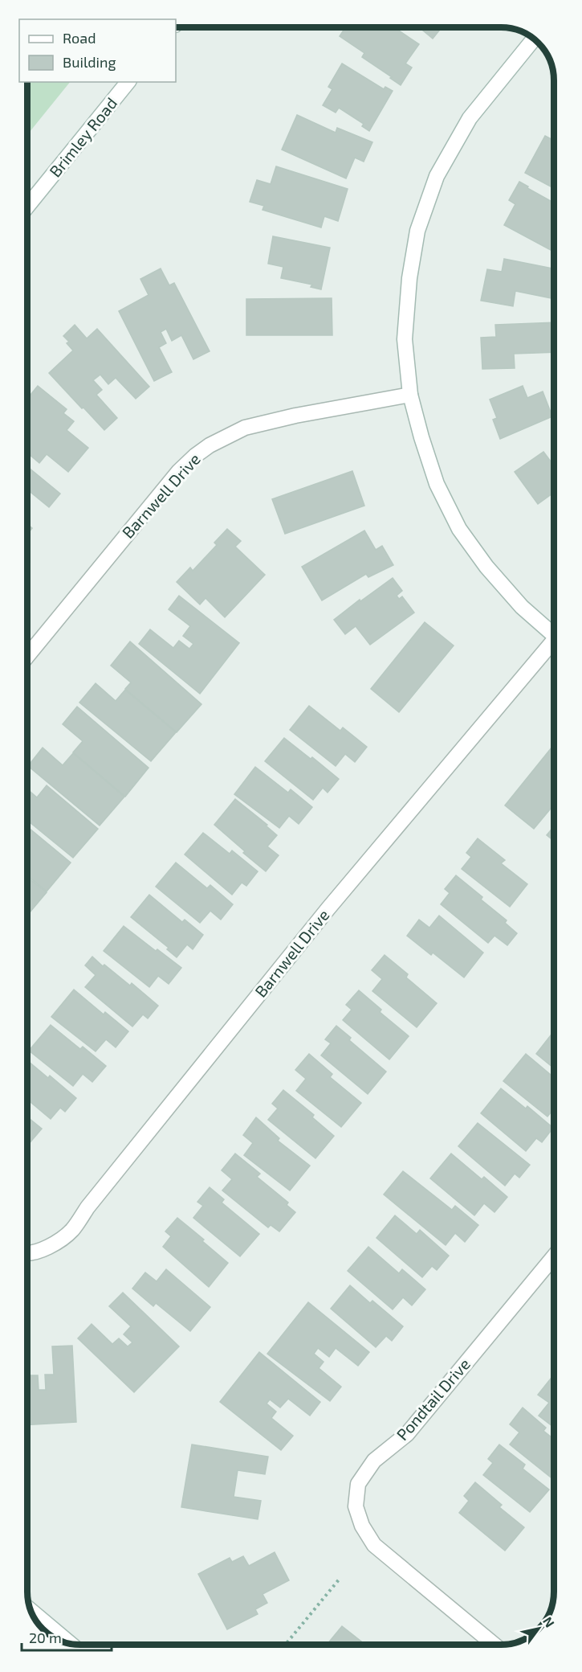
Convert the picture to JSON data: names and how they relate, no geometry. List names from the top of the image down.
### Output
{
  "streets": {
    "street": ["Brimley Road", "Barnwell Drive", "Pondtail Drive"]
  },
  "legend": ["Road", "Building"],
  "scale_bar": "20 m",
  "north": "top right"
}
